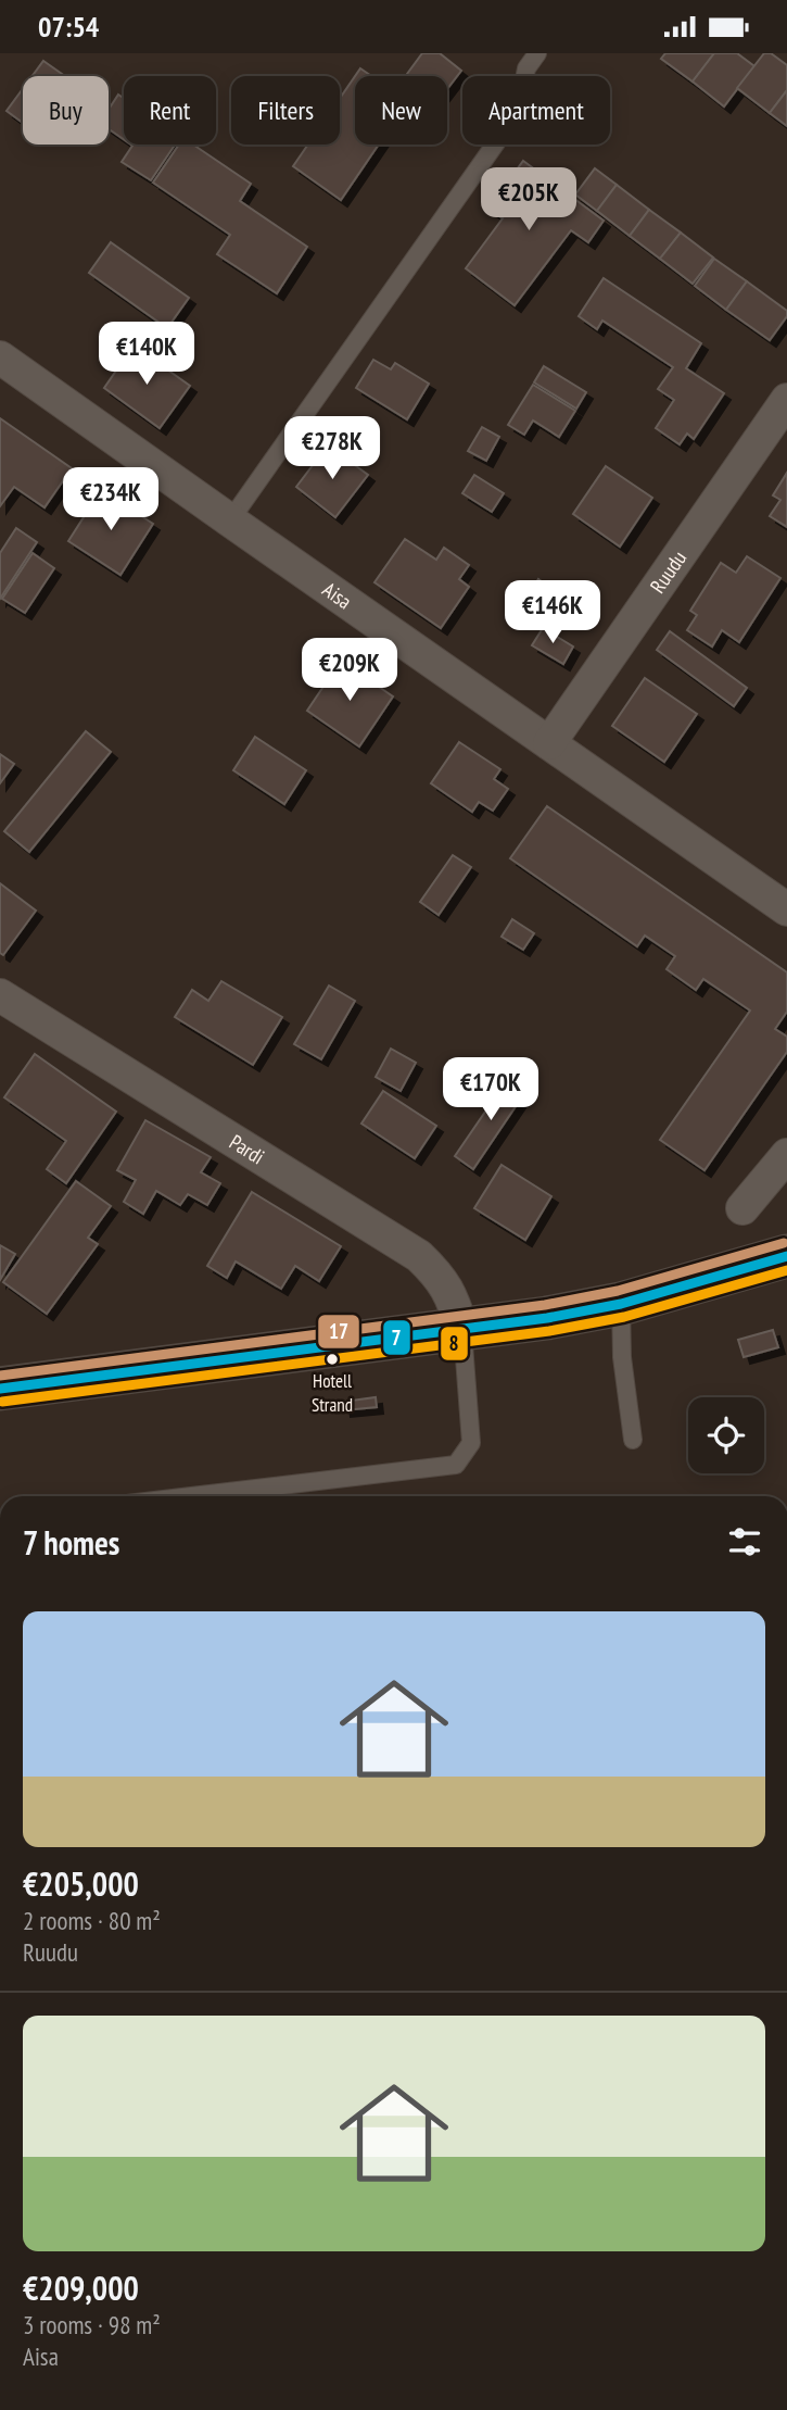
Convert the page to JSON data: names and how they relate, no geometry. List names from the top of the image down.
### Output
{
  "streets": {
    "street": ["Ruudu", "Aisa", "Pardi"]
  },
  "crossings": [
    ["Ruudu", "Aisa"]
  ],
  "places": ["Hotell Strand"],
  "lines": ["transit line 17", "transit line 7", "transit line 8"],
  "page": {
    "status": "07:54",
    "chip": [
      "Buy",
      "Rent",
      "Filters",
      "New",
      "Apartment"
    ],
    "price": [
      "€205K",
      "€140K",
      "€278K",
      "€234K",
      "€146K",
      "€209K",
      "€170K"
    ],
    "heading": "7 homes",
    "list": [
      {
        "name": "€205,000",
        "note": "2 rooms · 80 m² · Ruudu"
      },
      {
        "name": "€209,000",
        "note": "3 rooms · 98 m² · Aisa"
      }
    ]
  }
}
